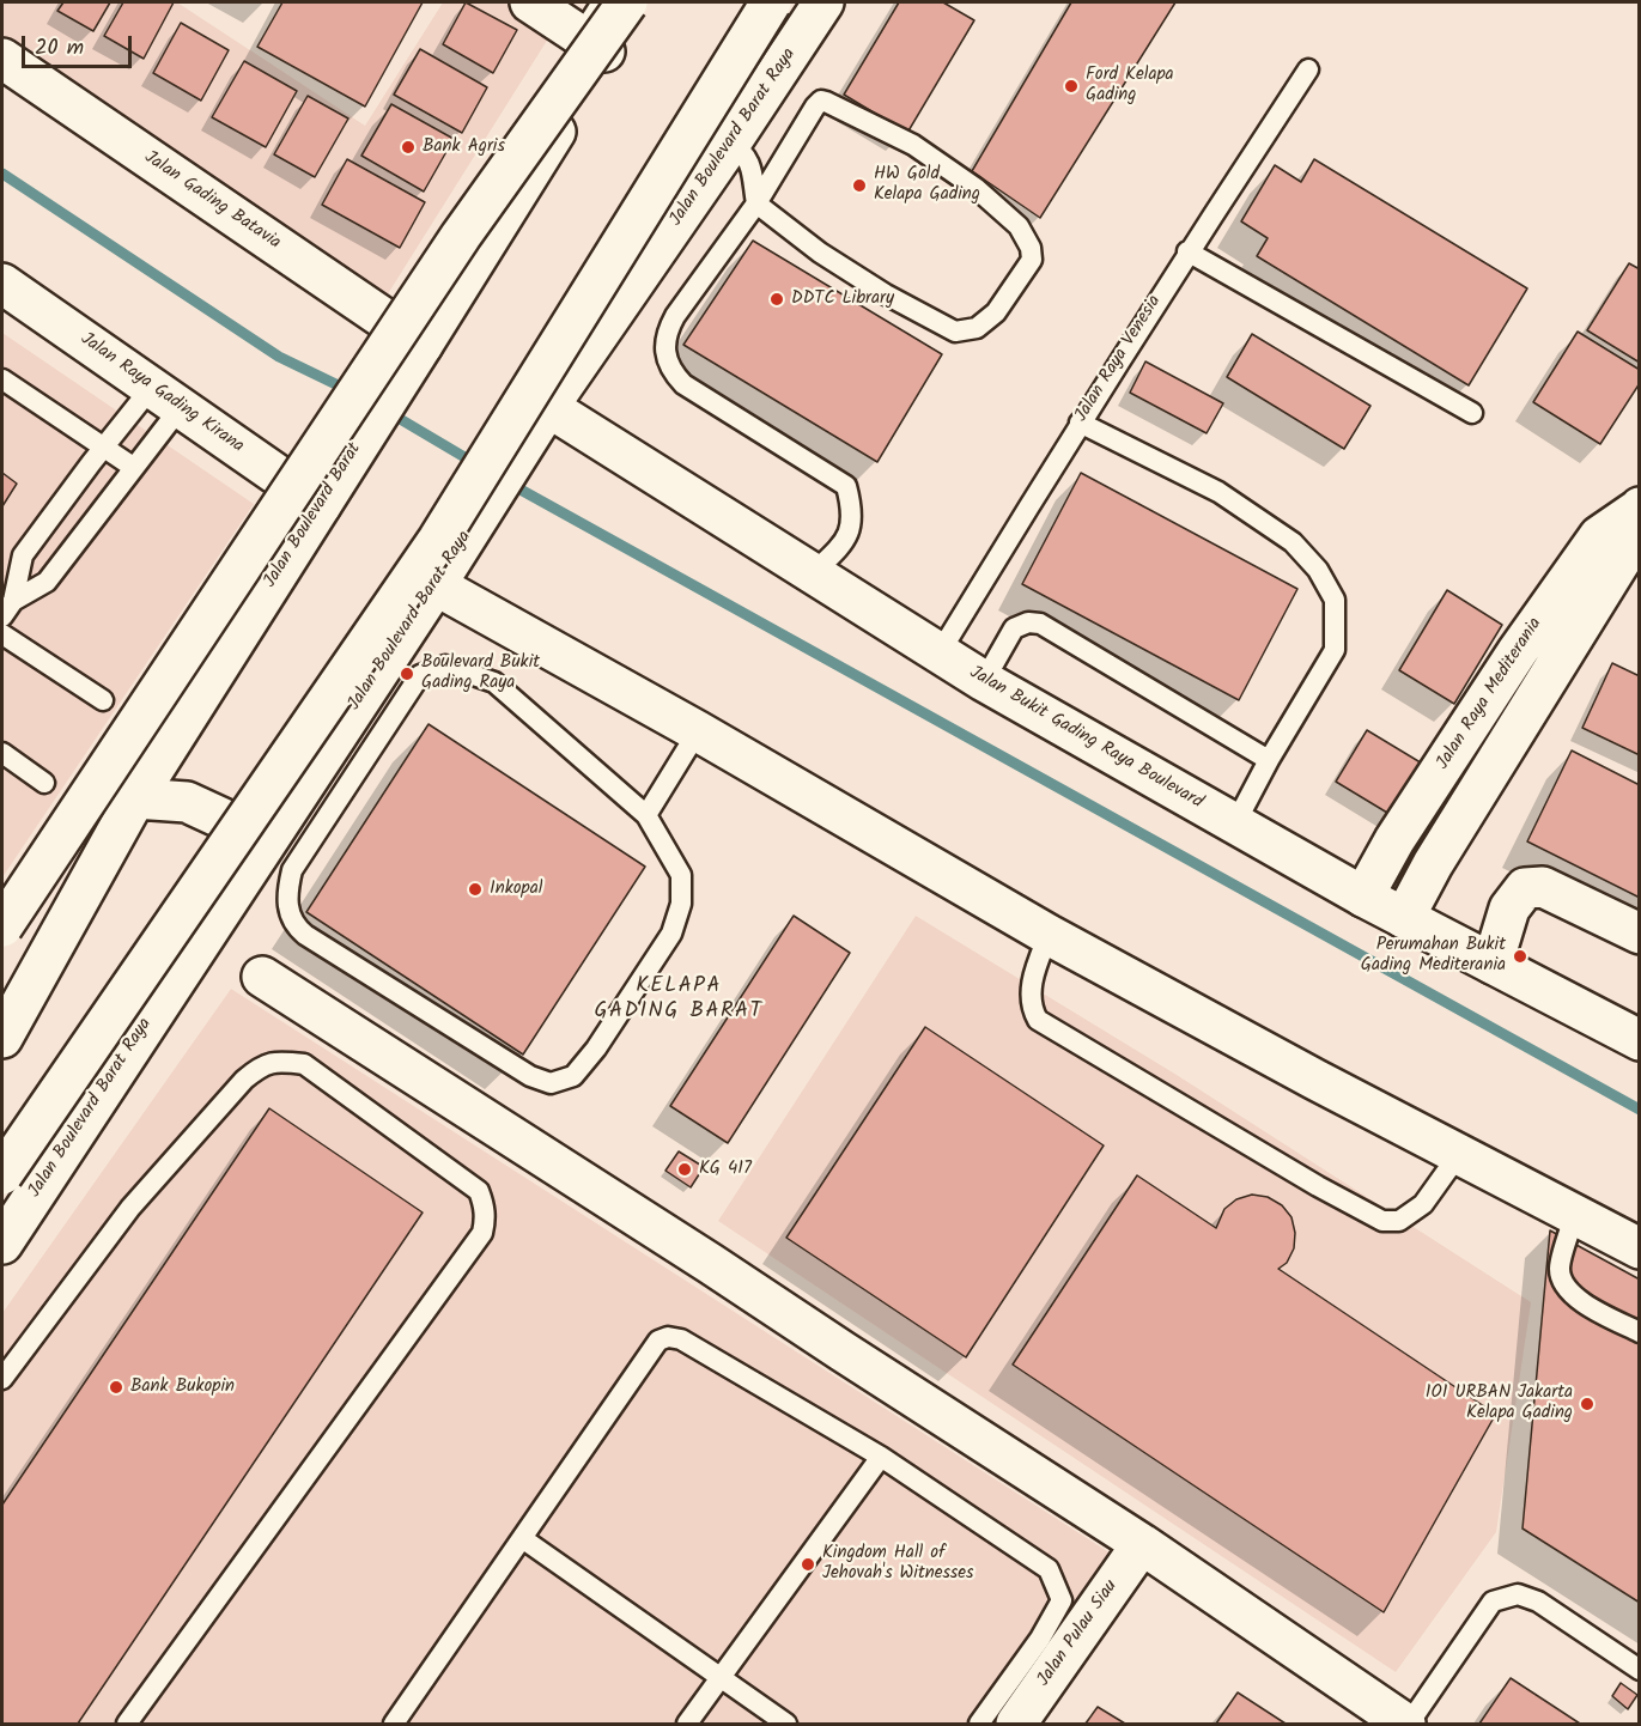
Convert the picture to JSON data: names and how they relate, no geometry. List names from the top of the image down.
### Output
{
  "streets": {
    "main road": [
      "Jalan Boulevard Barat Raya",
      "Jalan Gading Batavia",
      "Jalan Raya Gading Kirana",
      "Jalan Boulevard Barat",
      "Jalan Raya Mediterania",
      "Jalan Bukit Gading Raya Boulevard",
      "Jalan Pulau Siau"
    ],
    "lane": ["Jalan Raya Venesia"]
  },
  "crossings": [
    ["Jalan Boulevard Barat Raya", "Jalan Bukit Gading Raya Boulevard"],
    ["Jalan Gading Batavia", "Jalan Boulevard Barat"],
    ["Jalan Raya Venesia", "Jalan Bukit Gading Raya Boulevard"],
    ["Jalan Raya Gading Kirana", "Jalan Boulevard Barat"],
    ["Jalan Raya Mediterania", "Jalan Bukit Gading Raya Boulevard"]
  ],
  "districts": ["KELAPA GADING BARAT"],
  "places": [
    "Ford Kelapa Gading",
    "Bank Agris",
    "HW Gold Kelapa Gading",
    "DDTC Library",
    "Boulevard Bukit Gading Raya",
    "Inkopal",
    "Perumahan Bukit Gading Mediterania",
    "KG 417",
    "Bank Bukopin",
    "1O1 URBAN Jakarta Kelapa Gading",
    "Kingdom Hall of Jehovah's Witnesses"
  ],
  "scale_bar": "20 m"
}
